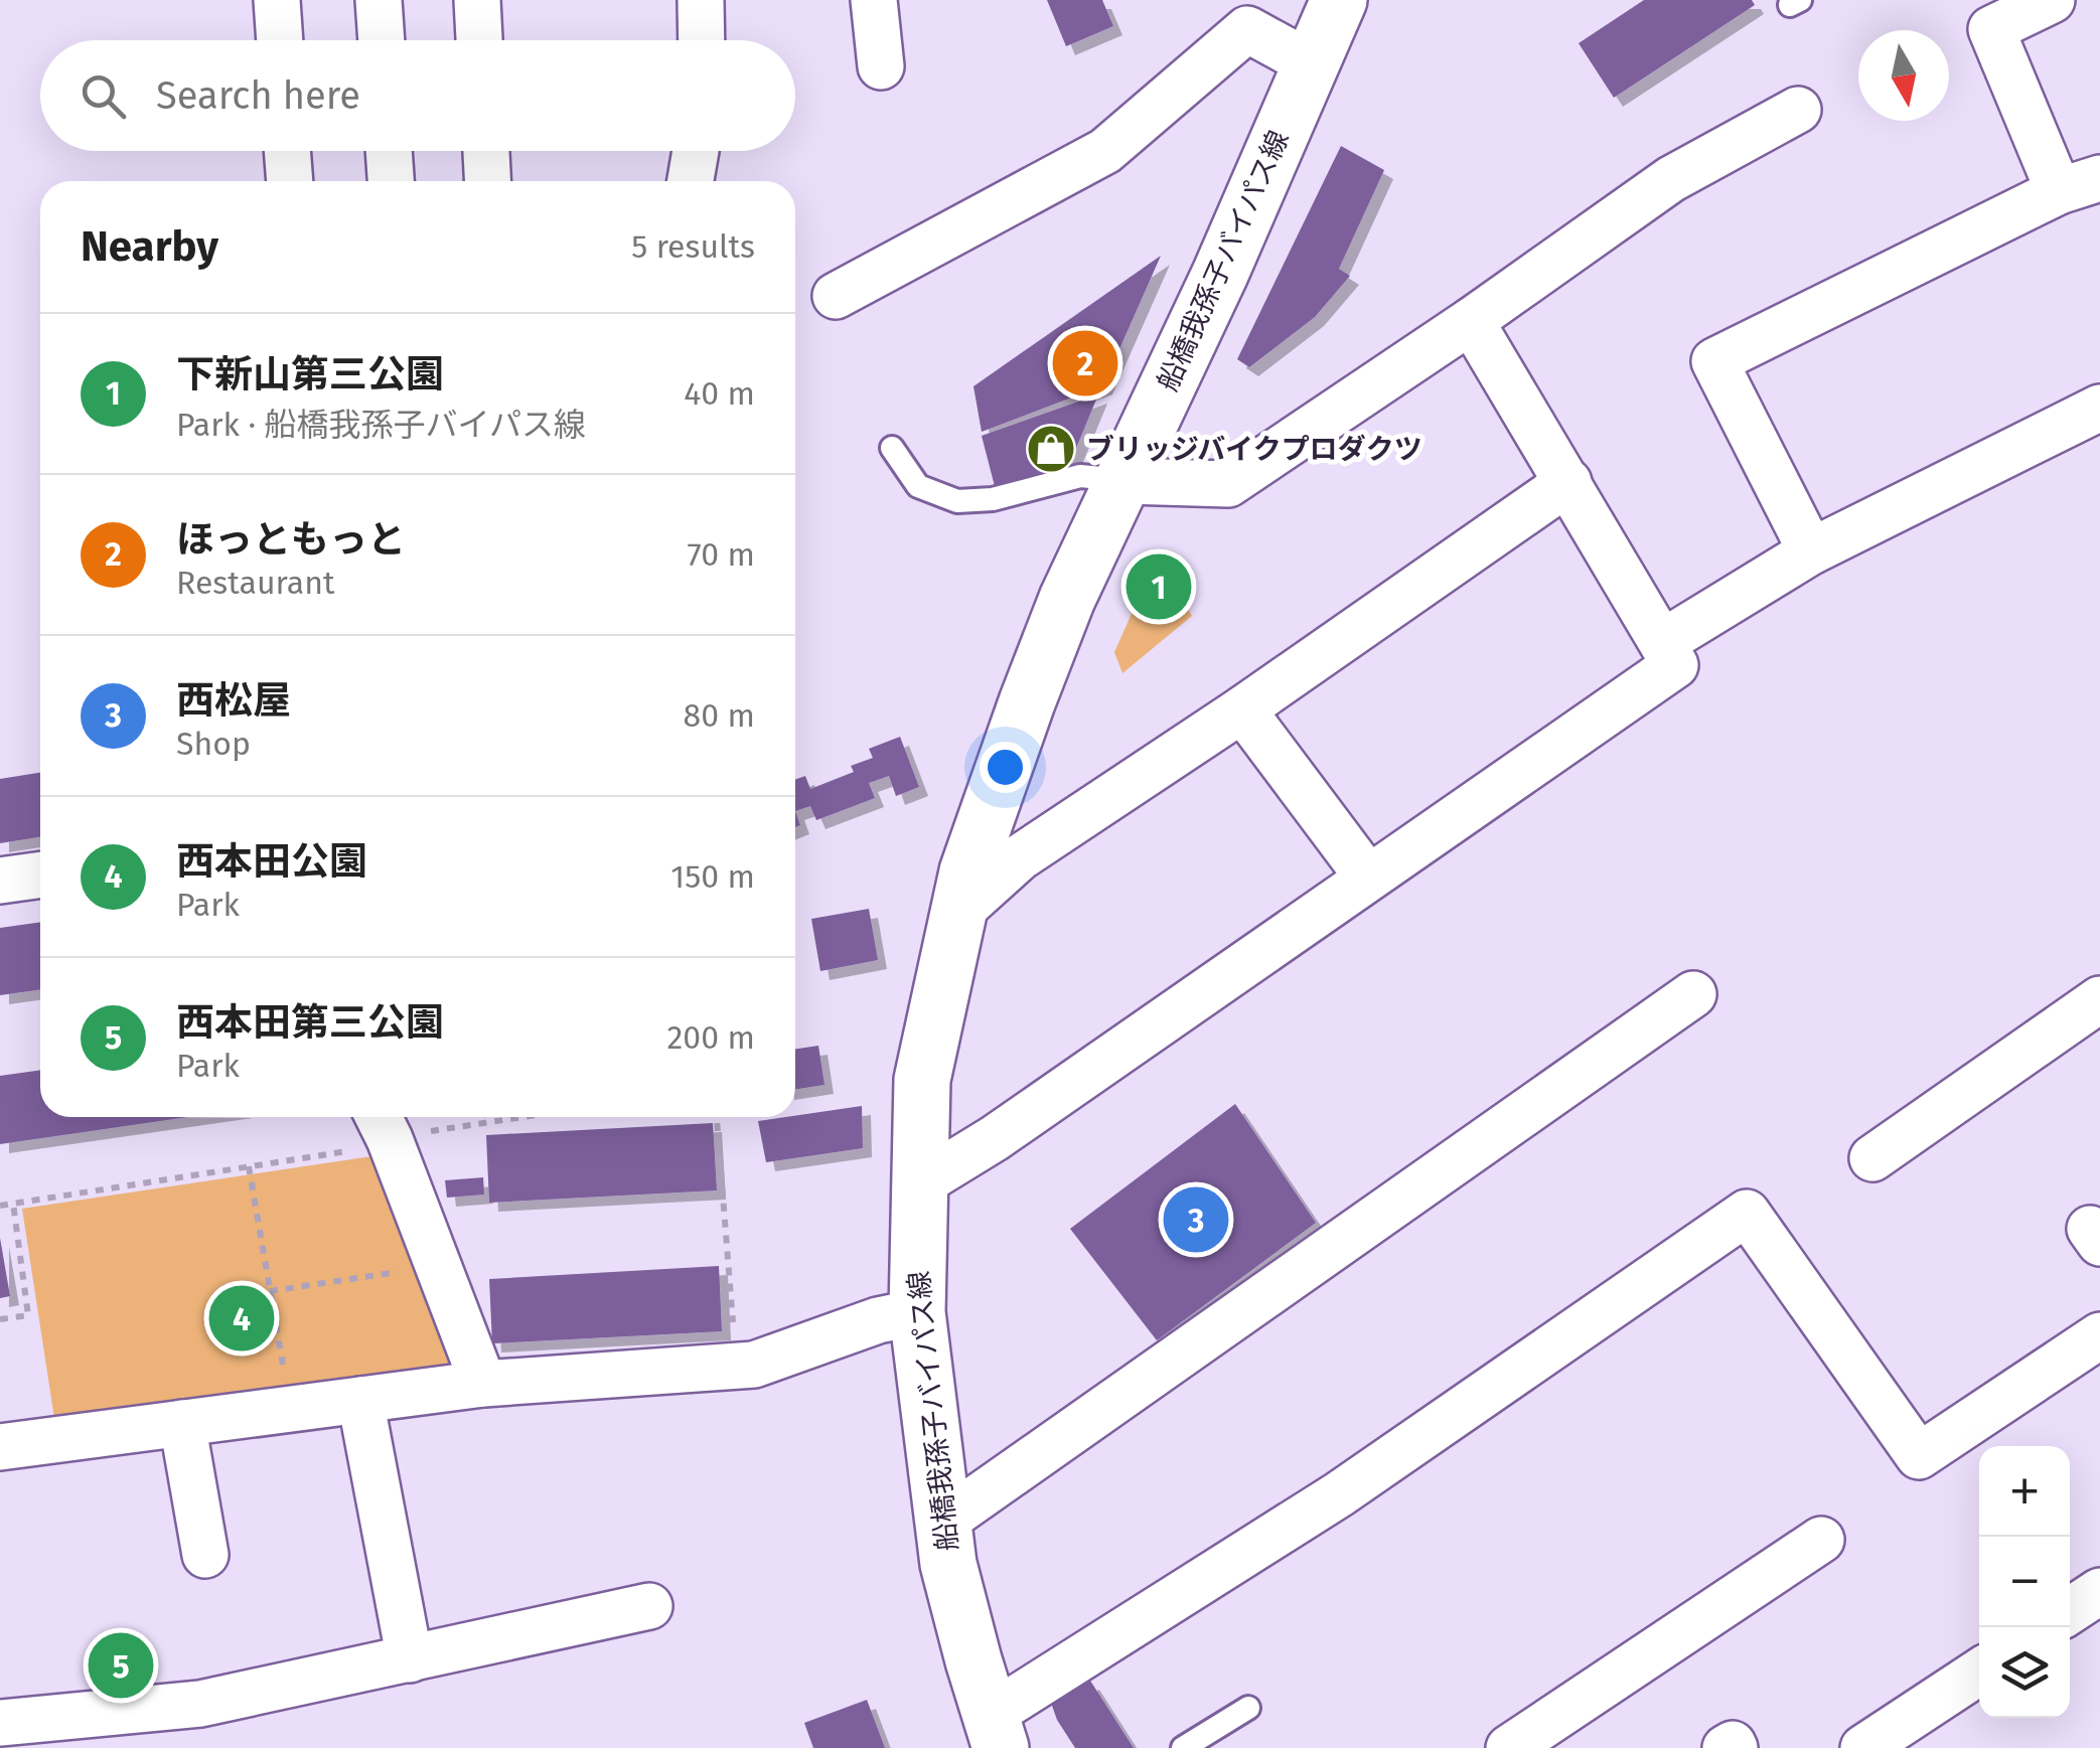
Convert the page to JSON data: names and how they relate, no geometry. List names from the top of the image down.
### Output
{
  "streets": {
    "street": ["船橋我孫子バイパス線"]
  },
  "places": {
    "shop": ["ブリッジバイクプロダクツ"]
  },
  "north": "bottom",
  "page": {
    "search": "Search here",
    "heading": ["Nearby", "5 results"],
    "list": [
      {
        "mark": "1",
        "name": "下新山第三公園",
        "note": "Park · 船橋我孫子バイパス線",
        "value": "40 m"
      },
      {
        "mark": "2",
        "name": "ほっともっと",
        "note": "Restaurant",
        "value": "70 m"
      },
      {
        "mark": "3",
        "name": "西松屋",
        "note": "Shop",
        "value": "80 m"
      },
      {
        "mark": "4",
        "name": "西本田公園",
        "note": "Park",
        "value": "150 m"
      },
      {
        "mark": "5",
        "name": "西本田第三公園",
        "note": "Park",
        "value": "200 m"
      }
    ],
    "pins": [
      "2",
      "1",
      "3",
      "4",
      "5"
    ],
    "map_buttons": ["+", "−"]
  }
}
